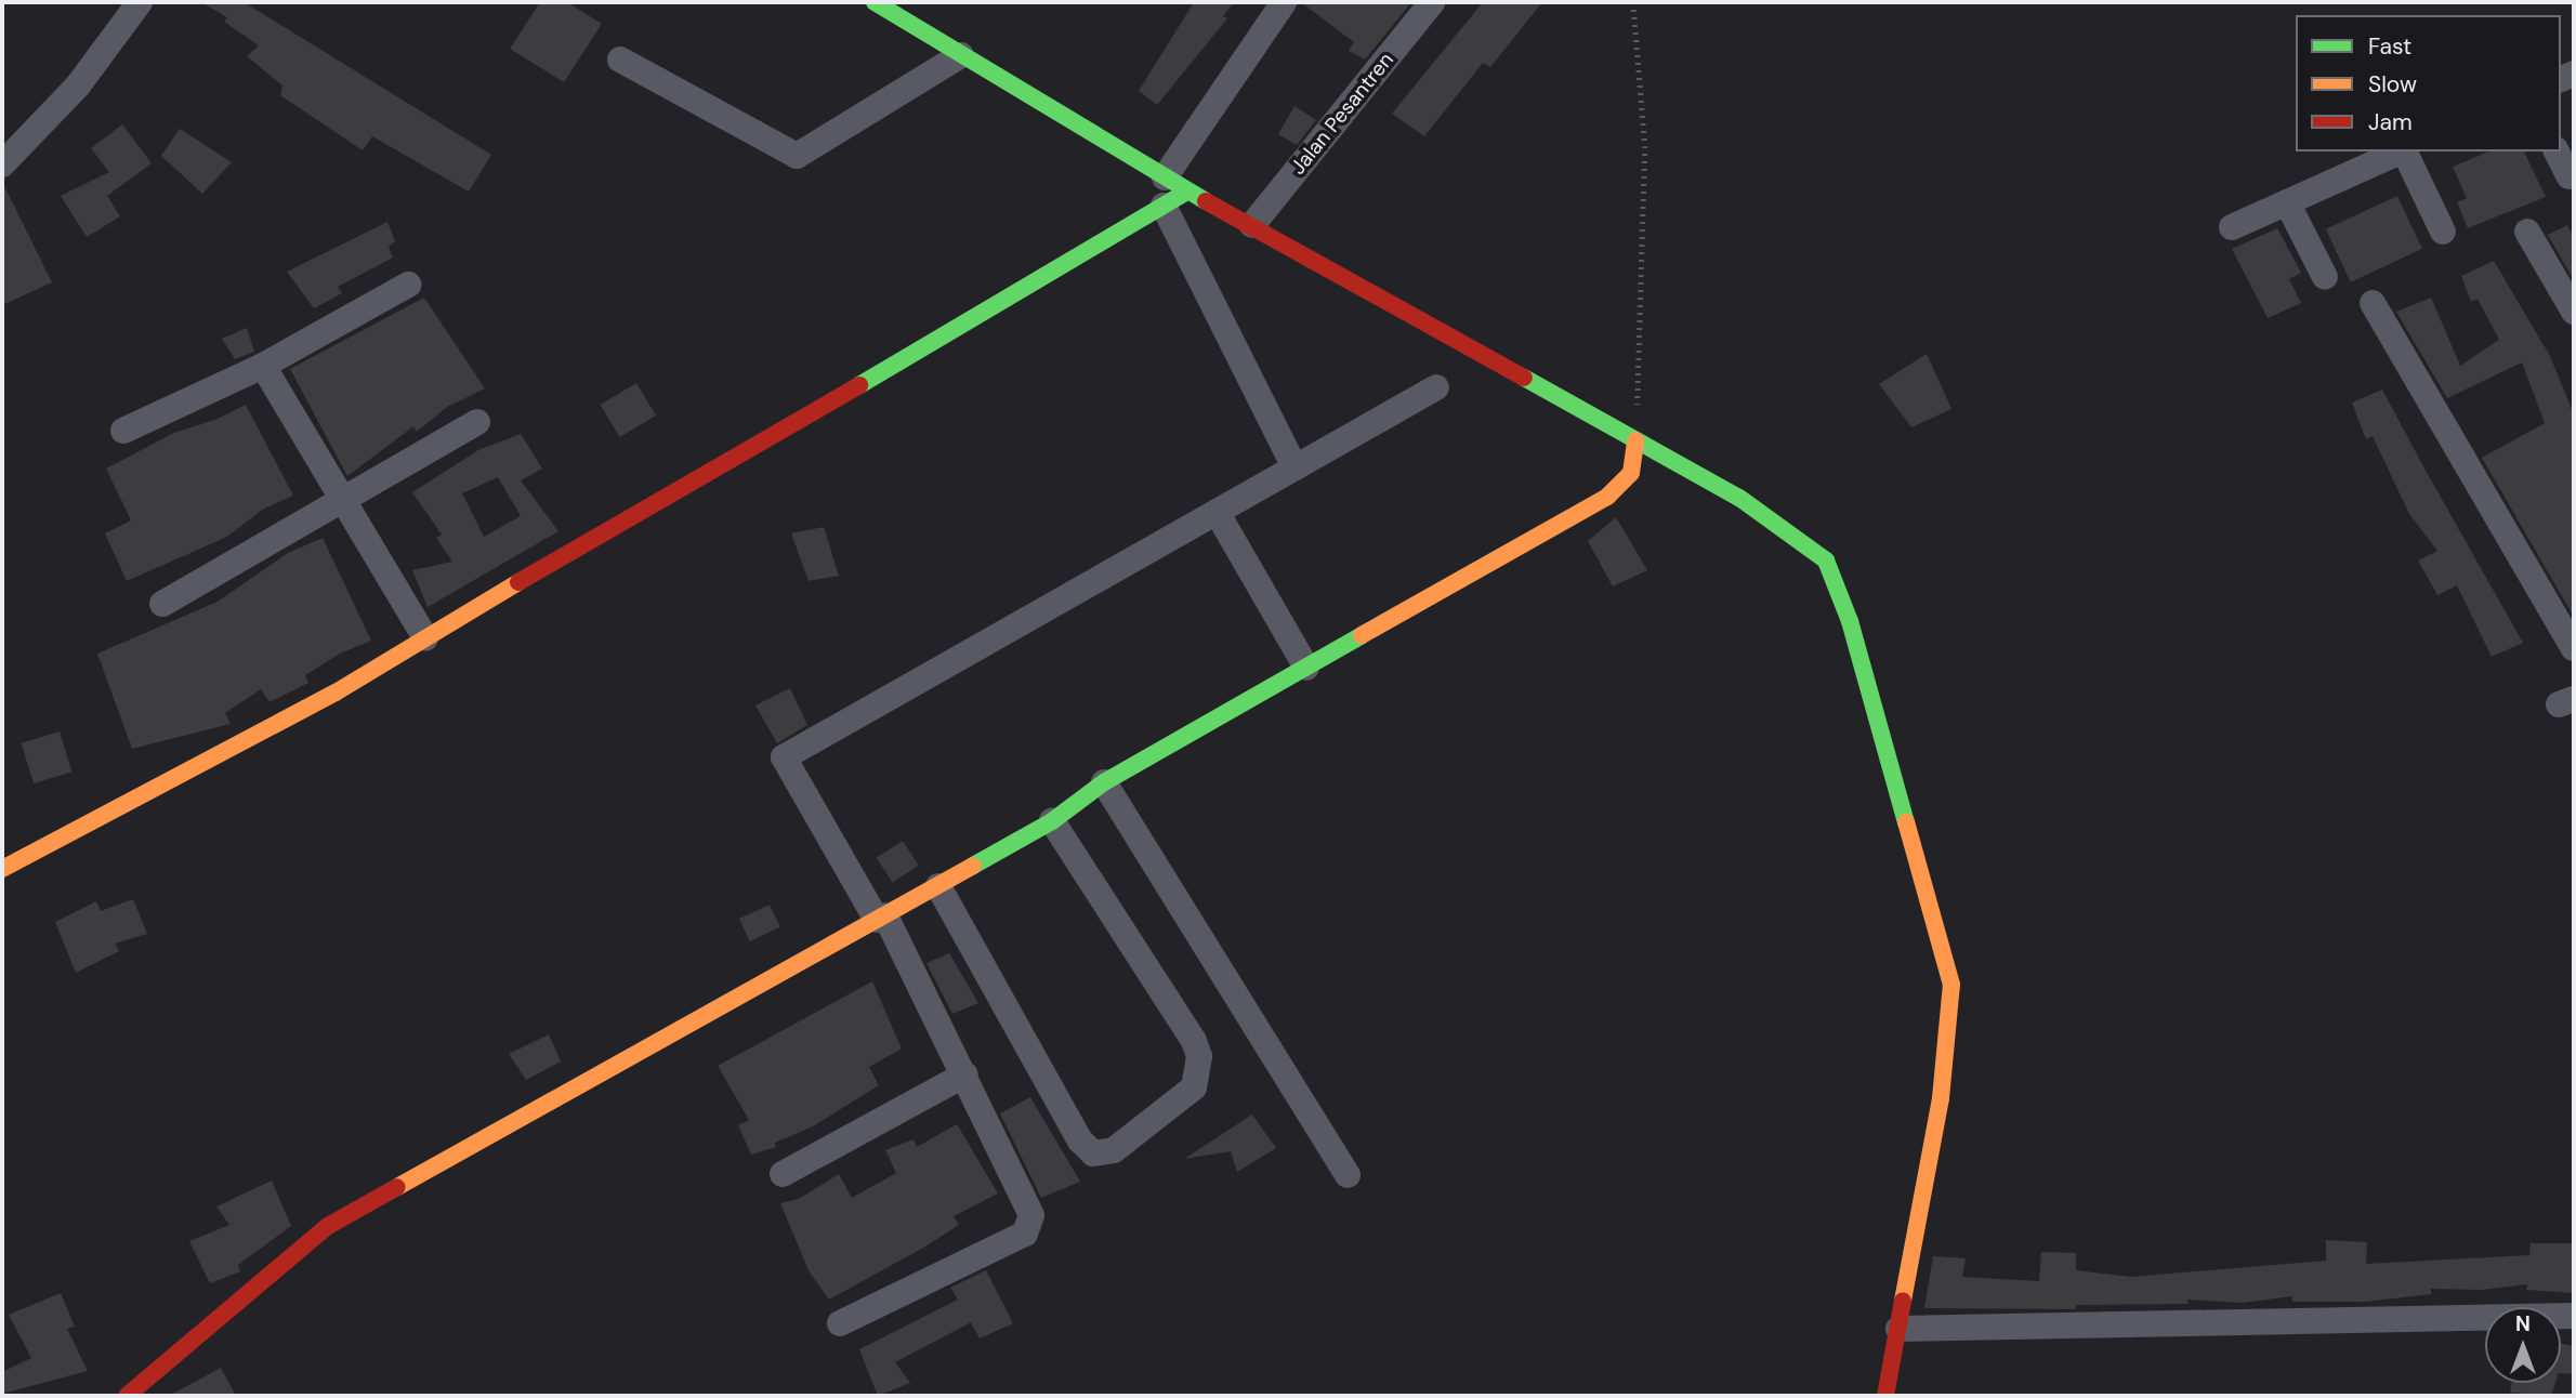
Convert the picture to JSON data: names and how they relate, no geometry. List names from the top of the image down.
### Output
{
  "streets": {
    "street": ["Jalan Pesantren"]
  },
  "legend": ["Fast", "Slow", "Jam"],
  "north": "top"
}
